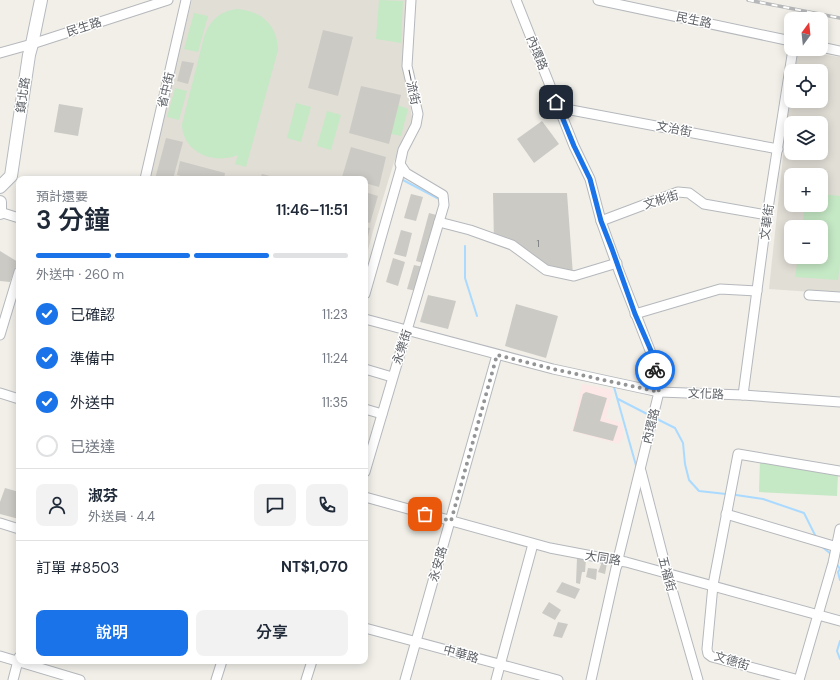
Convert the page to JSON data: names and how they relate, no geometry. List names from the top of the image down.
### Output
{
  "streets": {
    "street": [
      "民生路",
      "內環路",
      "一流街",
      "省中街",
      "鎮北路",
      "文治街",
      "文彬街",
      "文華街",
      "永樂街",
      "文化路",
      "大同路",
      "永安路",
      "五福街",
      "中華路",
      "文德街"
    ]
  },
  "crossings": [
    ["民生路", "鎮北路"],
    ["內環路", "文彬街"],
    ["內環路", "文化路"],
    ["內環路", "大同路"],
    ["內環路", "五福街"],
    ["一流街", "永樂街"],
    ["文治街", "文華街"],
    ["文彬街", "文華街"],
    ["文華街", "文化路"],
    ["永樂街", "文化路"],
    ["文化路", "永安路"],
    ["大同路", "永安路"],
    ["大同路", "五福街"],
    ["大同路", "文德街"],
    ["永安路", "中華路"]
  ],
  "house_numbers": ["1"],
  "north": "top",
  "page": {
    "map_buttons": ["+", "−"],
    "heading": ["3 分鐘", "預計還要", "11:46–11:51"],
    "panel": [
      "淑芬",
      "外送員 · 4.4",
      "訂單 #8503",
      "NT$1,070"
    ],
    "bar": "外送中 · 260 m",
    "list": [
      ["已確認", "11:23"],
      ["準備中", "11:24"],
      ["外送中", "11:35"],
      "已送達"
    ],
    "buttons": ["說明", "分享"]
  }
}
